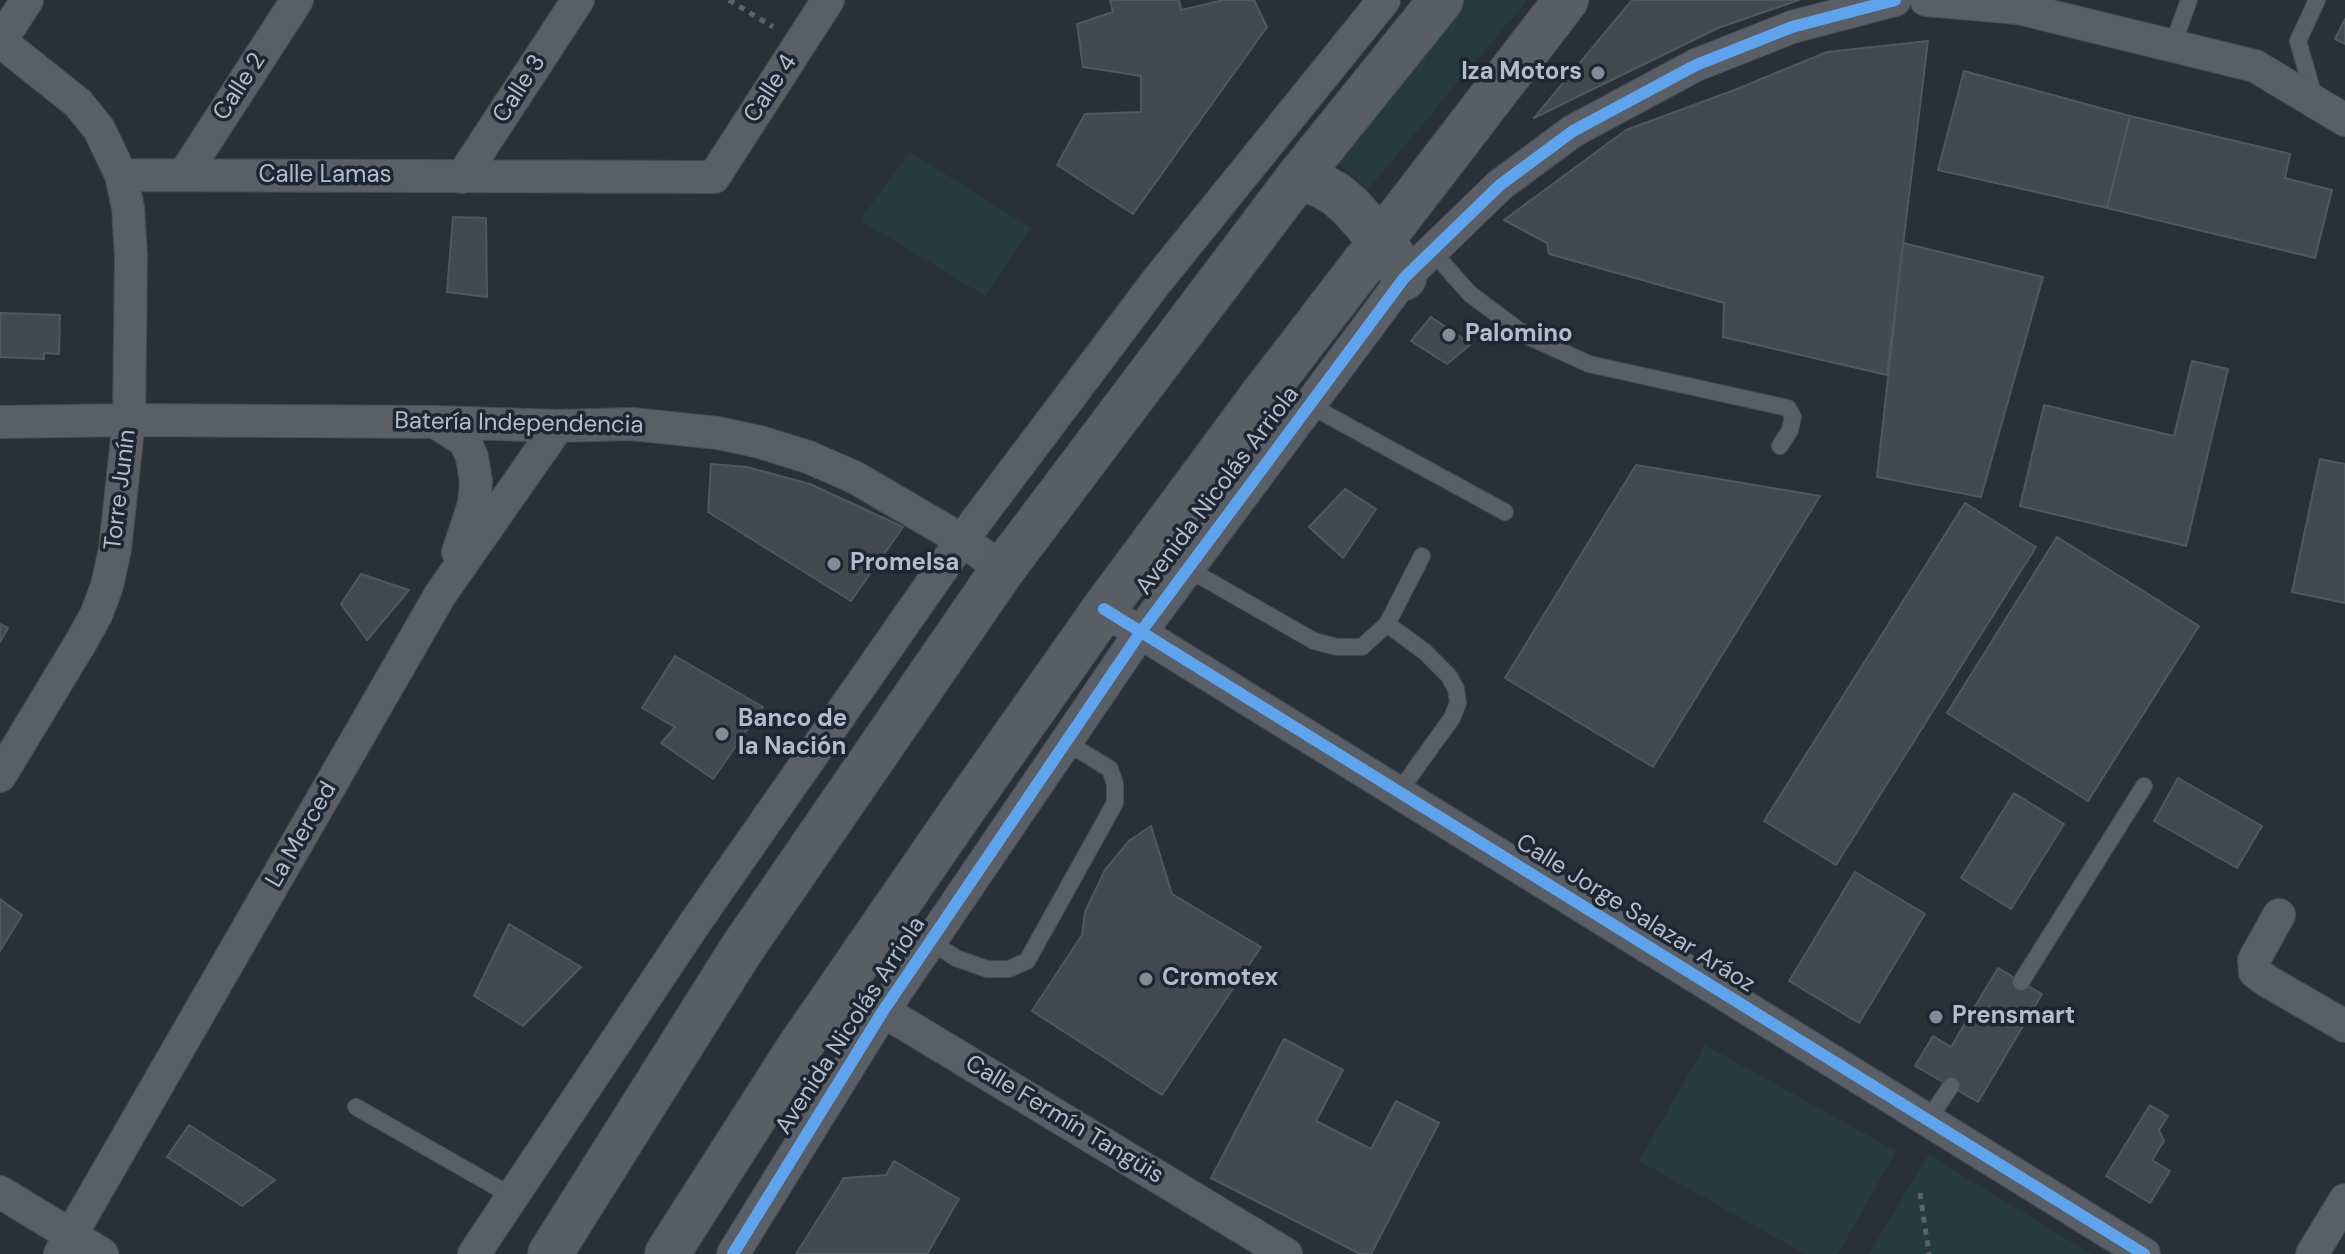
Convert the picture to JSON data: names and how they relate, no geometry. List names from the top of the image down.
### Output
{
  "streets": {
    "main road": ["Avenida Nicolás Arriola"],
    "street": [
      "Calle 2",
      "Calle 3",
      "Calle 4",
      "Calle Lamas",
      "Batería Independencia",
      "Torre Junín",
      "La Merced",
      "Calle Jorge Salazar Aráoz",
      "Calle Fermín Tangüis"
    ]
  },
  "crossings": [
    ["Calle 2", "Calle Lamas"],
    ["Calle 3", "Calle Lamas"],
    ["Calle 4", "Calle Lamas"],
    ["Calle Lamas", "Torre Junín"],
    ["Batería Independencia", "Torre Junín"],
    ["Batería Independencia", "La Merced"],
    ["Avenida Nicolás Arriola", "Calle Jorge Salazar Aráoz"],
    ["Avenida Nicolás Arriola", "Calle Fermín Tangüis"]
  ],
  "places": [
    "Iza Motors",
    "Palomino",
    "Promelsa",
    "Banco de la Nación",
    "Cromotex",
    "Prensmart"
  ]
}
